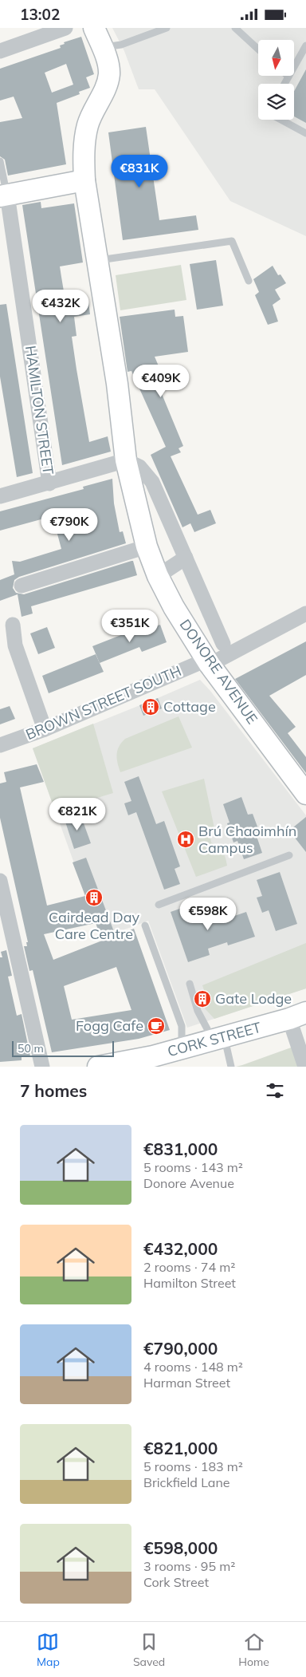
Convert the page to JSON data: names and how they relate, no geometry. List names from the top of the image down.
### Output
{
  "streets": {
    "street": [
      "HAMILTON STREET",
      "DONORE AVENUE",
      "BROWN STREET SOUTH",
      "CORK STREET"
    ]
  },
  "crossings": [
    ["DONORE AVENUE", "BROWN STREET SOUTH"]
  ],
  "places": {
    "building": ["Cottage", "Cairdead Day Care Centre", "Gate Lodge"],
    "hospital": ["Brú Chaoimhín Campus"],
    "cafe": ["Fogg Cafe"]
  },
  "scale_bar": "50 m",
  "north": "bottom",
  "page": {
    "status": "13:02",
    "price": [
      "€831K",
      "€432K",
      "€409K",
      "€790K",
      "€351K",
      "€821K",
      "€598K"
    ],
    "scale": "50 m",
    "heading": "7 homes",
    "list": [
      {
        "name": "€831,000",
        "note": "5 rooms · 143 m² · Donore Avenue"
      },
      {
        "name": "€432,000",
        "note": "2 rooms · 74 m² · Hamilton Street"
      },
      {
        "name": "€790,000",
        "note": "4 rooms · 148 m² · Harman Street"
      },
      {
        "name": "€821,000",
        "note": "5 rooms · 183 m² · Brickfield Lane"
      },
      {
        "name": "€598,000",
        "note": "3 rooms · 95 m² · Cork Street"
      }
    ],
    "tabs": ["Map", "Saved", "Home"]
  }
}
